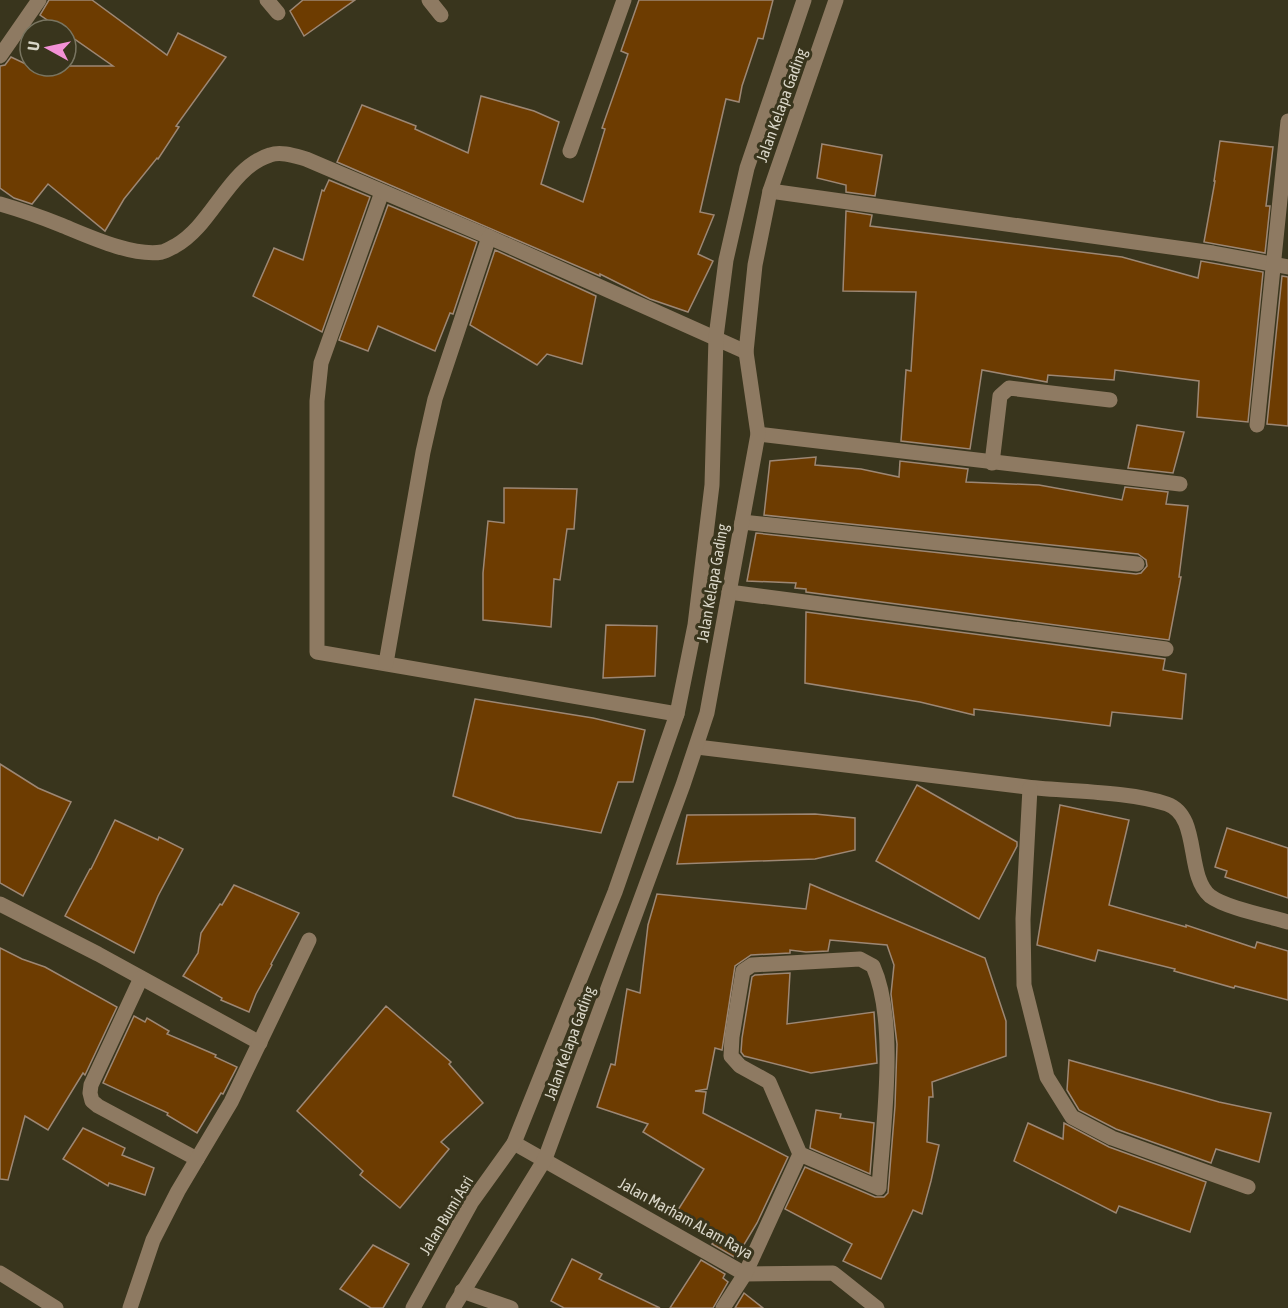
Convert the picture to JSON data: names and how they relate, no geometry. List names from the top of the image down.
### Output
{
  "streets": {
    "street": ["Jalan Kelapa Gading", "Jalan Bumi Asri", "Jalan Marham ALam Raya"]
  },
  "crossings": [
    ["Jalan Kelapa Gading", "Jalan Bumi Asri"],
    ["Jalan Kelapa Gading", "Jalan Marham ALam Raya"],
    ["Jalan Bumi Asri", "Jalan Marham ALam Raya"]
  ],
  "north": "left"
}
